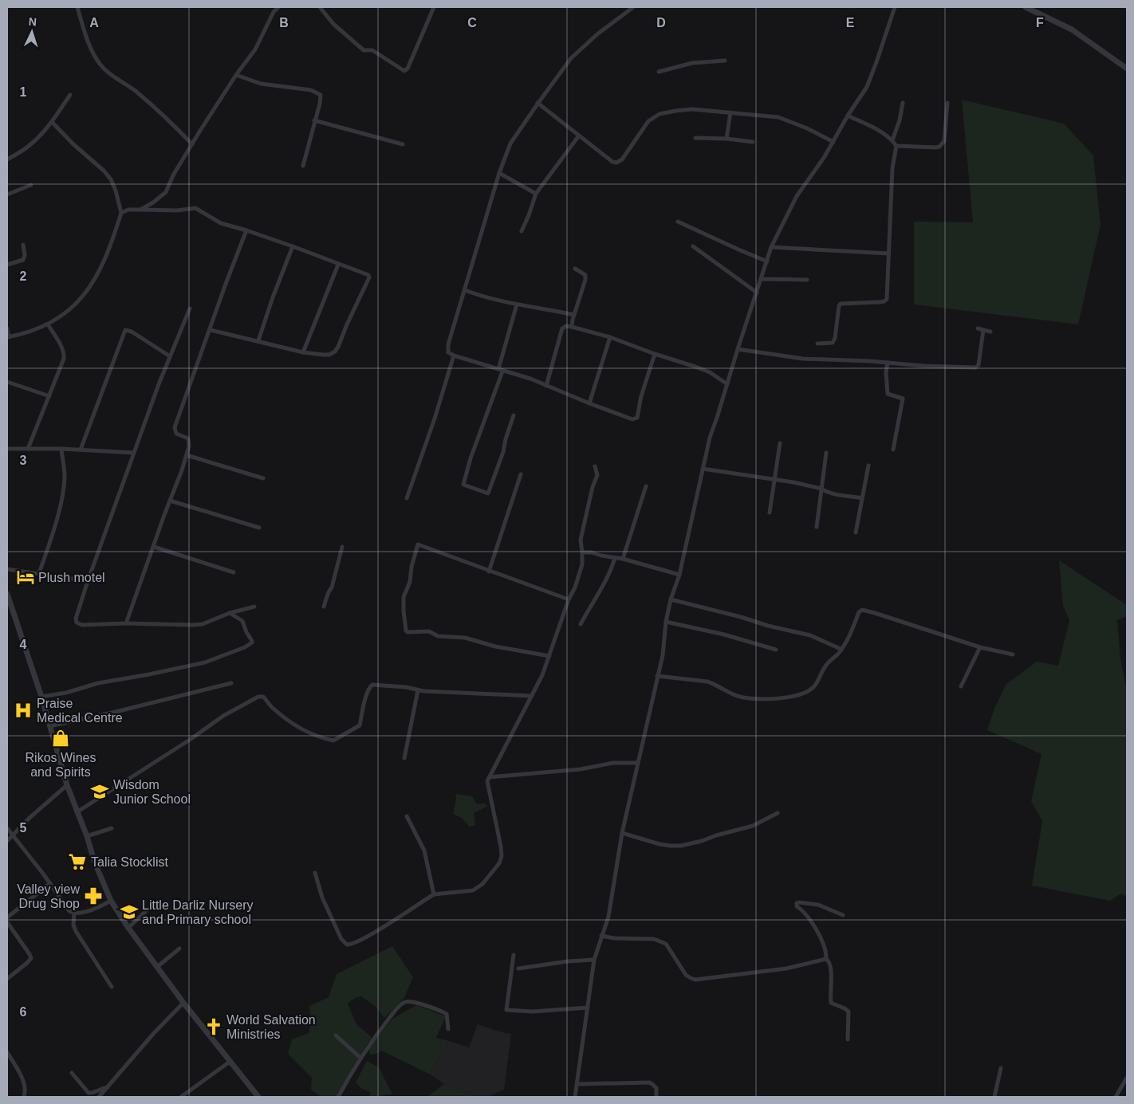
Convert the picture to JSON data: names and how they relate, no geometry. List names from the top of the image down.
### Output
{
  "places": {
    "hotel": ["Plush motel"],
    "hospital": ["Praise Medical Centre"],
    "shop": ["Rikos Wines and Spirits"],
    "school or university": ["Wisdom Junior School", "Little Darliz Nursery and Primary school"],
    "supermarket": ["Talia Stocklist"],
    "pharmacy": ["Valley view Drug Shop"],
    "church": ["World Salvation Ministries"]
  },
  "north": "top",
  "grid": {
    "columns": [
      "A",
      "B",
      "C",
      "D",
      "E",
      "F"
    ],
    "rows": [
      "1",
      "2",
      "3",
      "4",
      "5",
      "6"
    ]
  }
}
